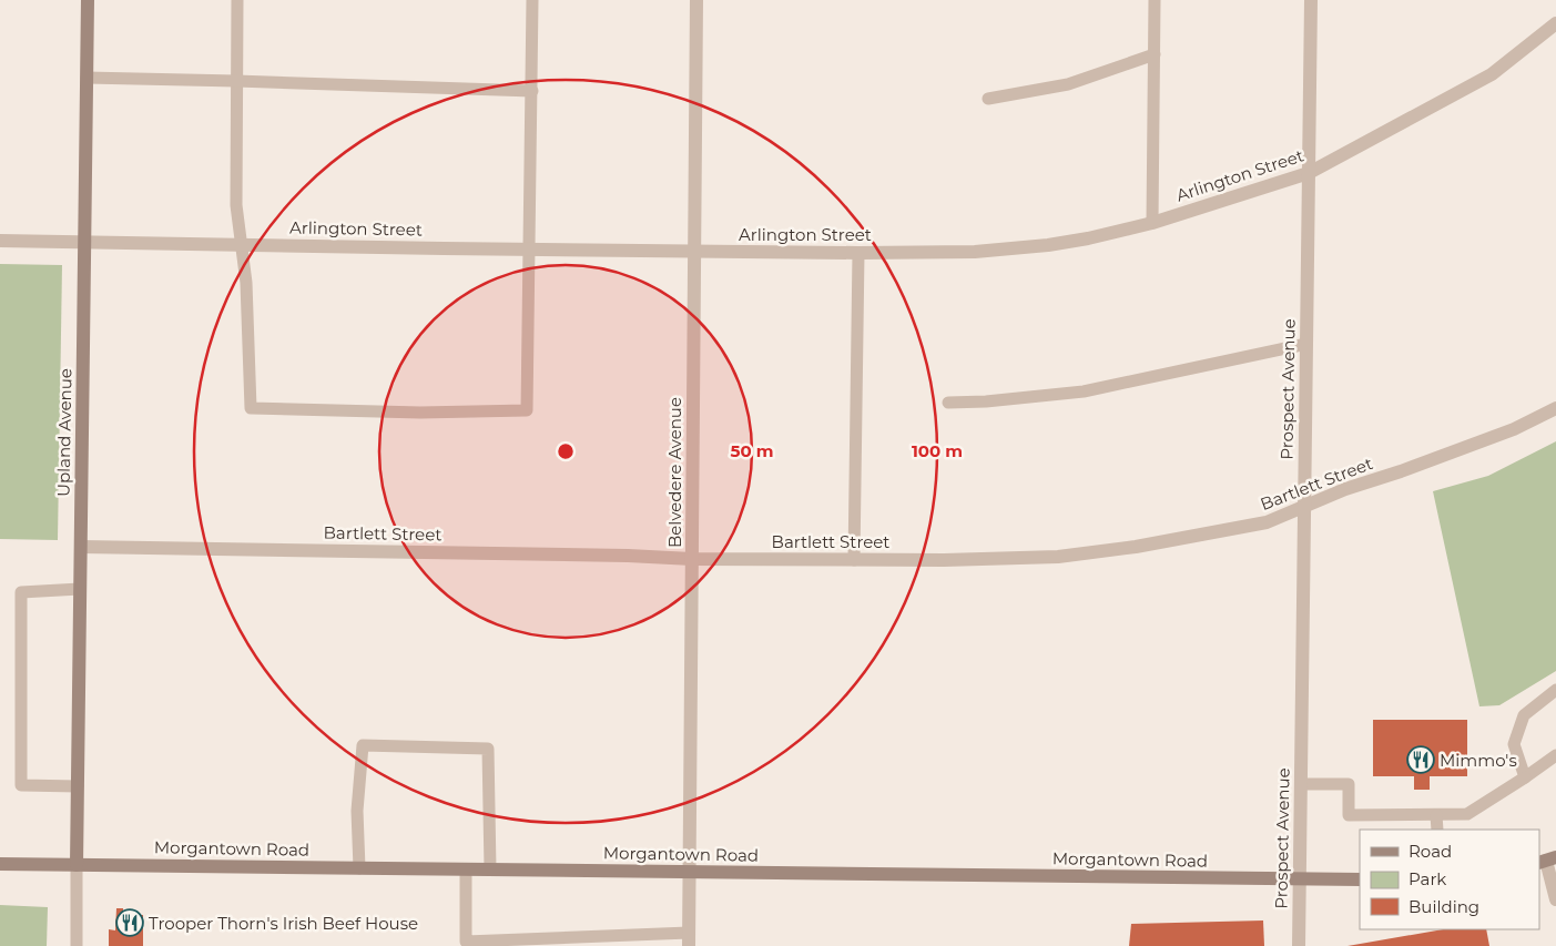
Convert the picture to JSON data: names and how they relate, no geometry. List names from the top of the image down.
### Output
{
  "streets": {
    "main road": ["Upland Avenue", "Morgantown Road"],
    "street": [
      "Arlington Street",
      "Prospect Avenue",
      "Belvedere Avenue",
      "Bartlett Street"
    ]
  },
  "crossings": [
    ["Arlington Street", "Prospect Avenue"],
    ["Arlington Street", "Upland Avenue"],
    ["Arlington Street", "Belvedere Avenue"],
    ["Prospect Avenue", "Bartlett Street"],
    ["Prospect Avenue", "Morgantown Road"],
    ["Upland Avenue", "Bartlett Street"],
    ["Upland Avenue", "Morgantown Road"],
    ["Belvedere Avenue", "Bartlett Street"],
    ["Belvedere Avenue", "Morgantown Road"]
  ],
  "places": {
    "restaurant": ["Mimmo's", "Trooper Thorn's Irish Beef House"]
  },
  "legend": ["Road", "Park", "Building"],
  "rings": ["50 m", "100 m"]
}
